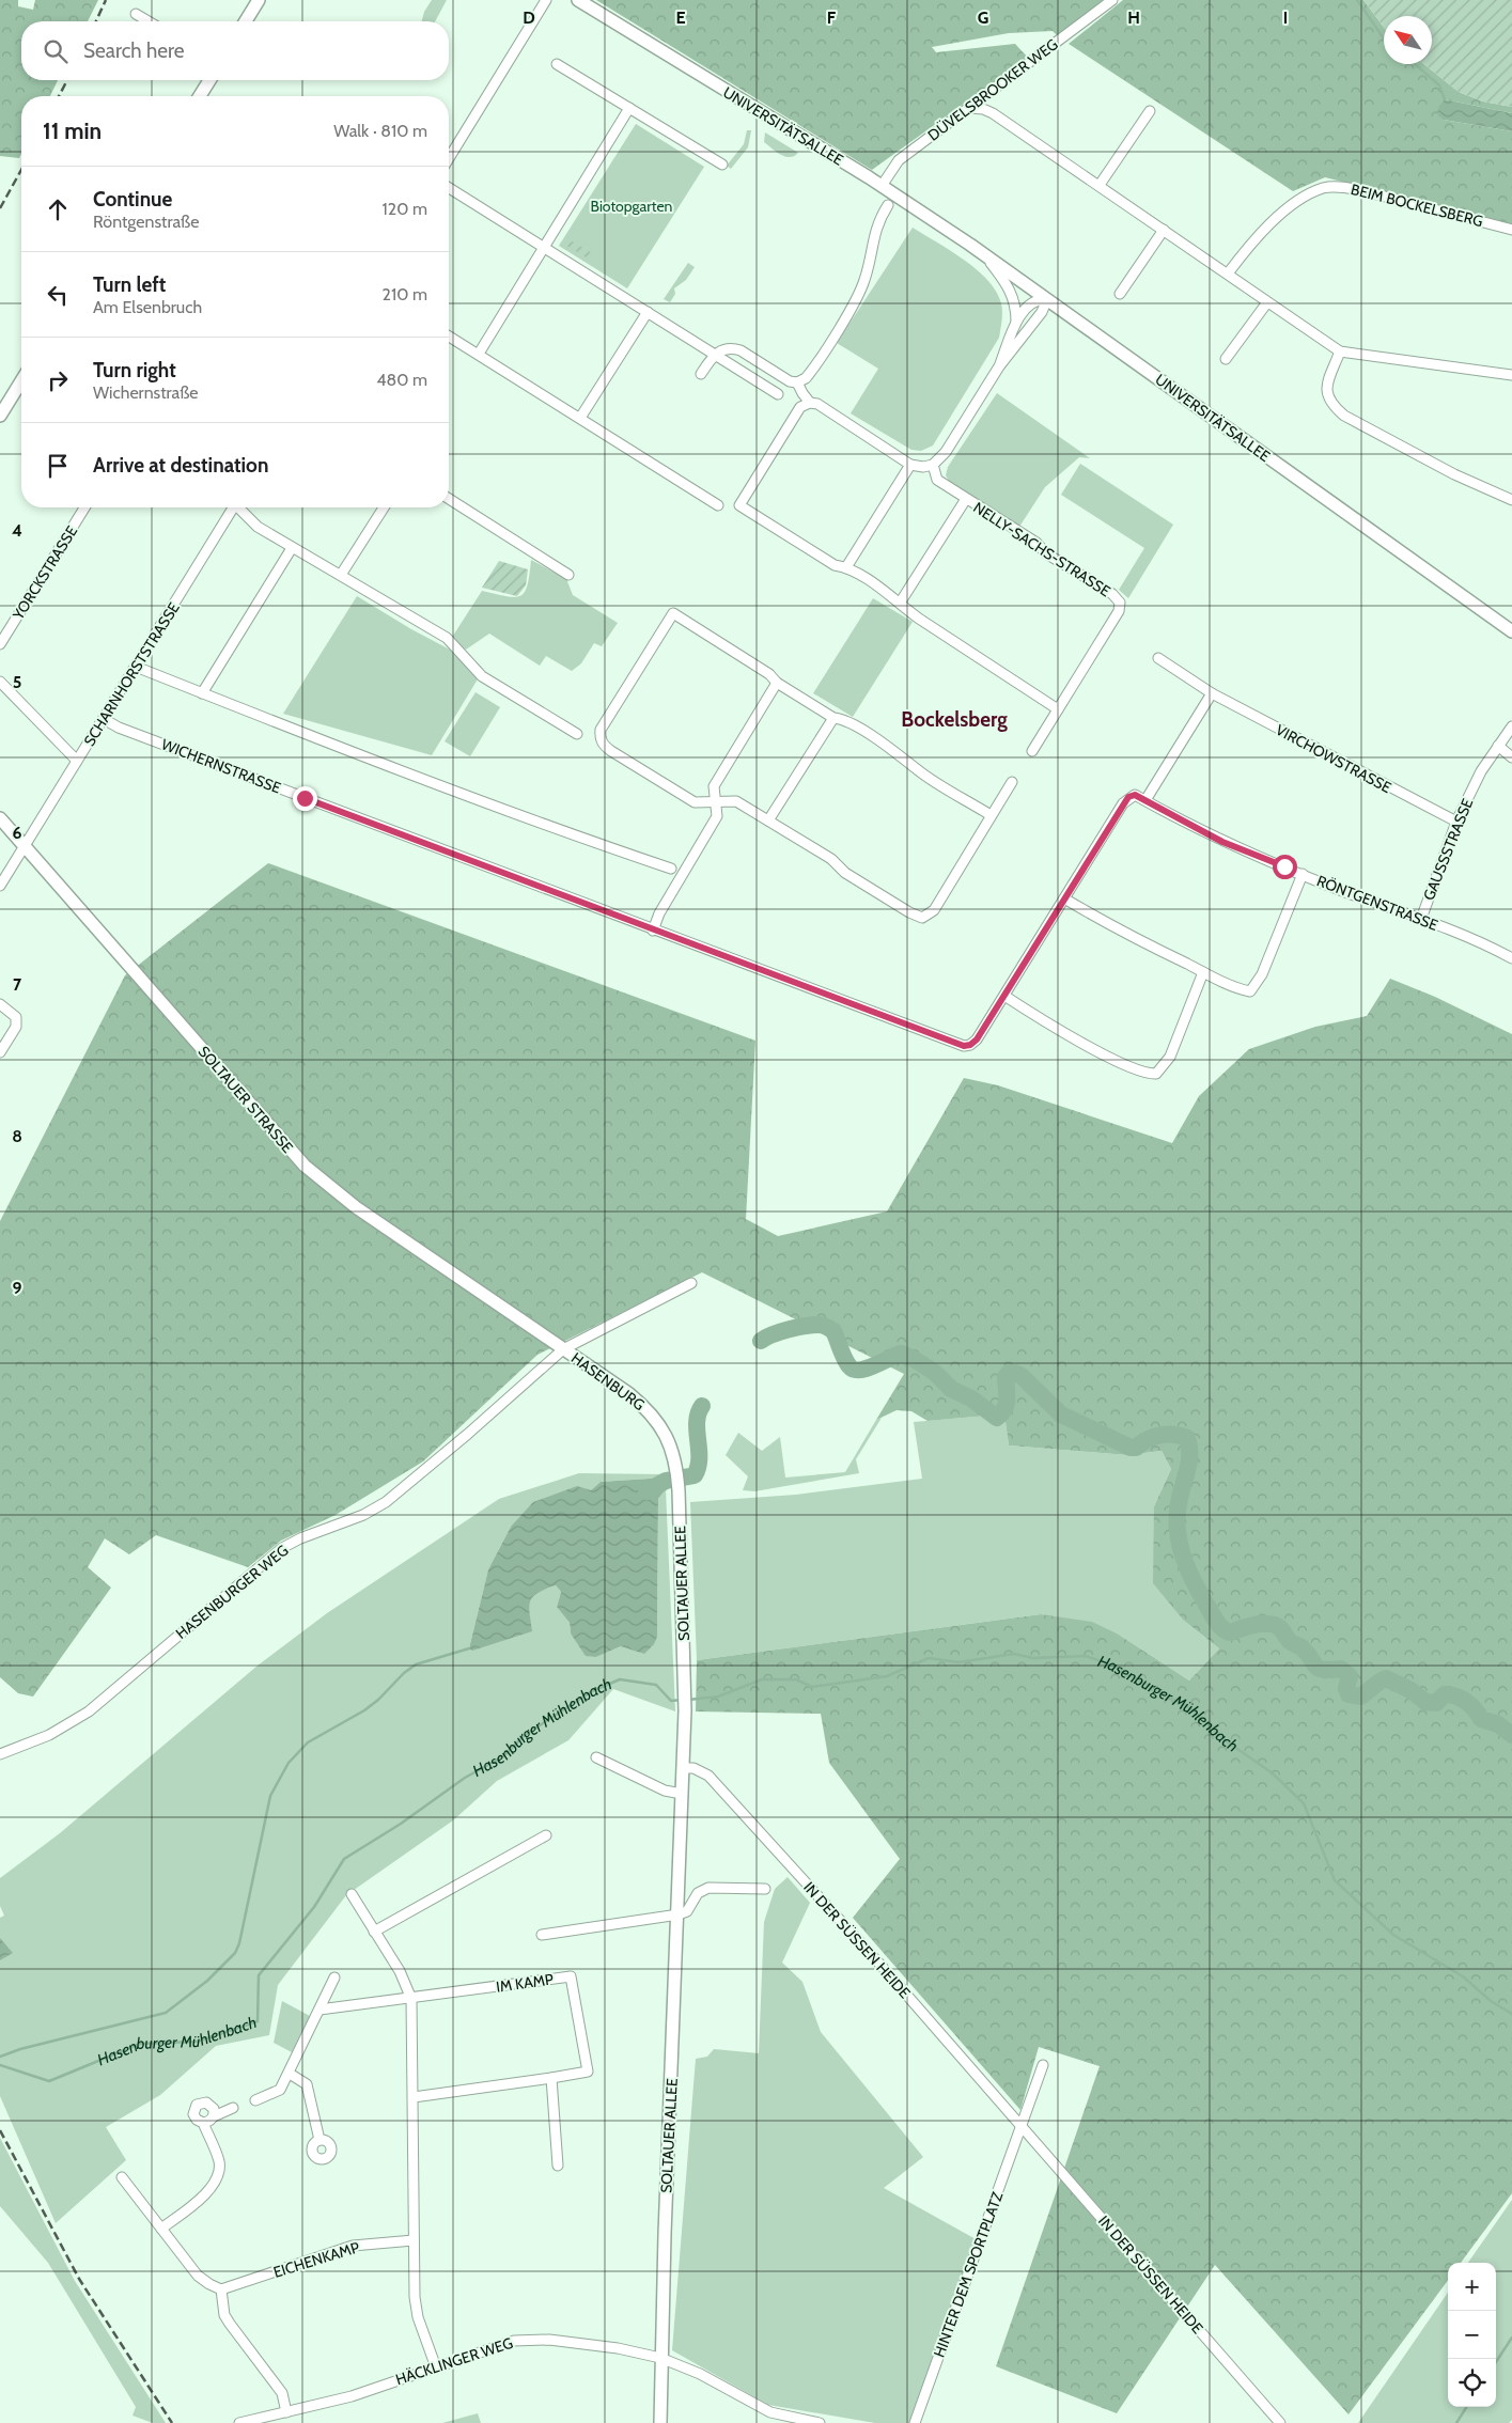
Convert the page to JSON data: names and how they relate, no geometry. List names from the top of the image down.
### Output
{
  "streets": {
    "street": [
      "DÜVELSBROOKER WEG",
      "UNIVERSITÄTSALLEE",
      "BEIM BOCKELSBERG",
      "NELLY-SACHS-STRASSE",
      "YORCKSTRASSE",
      "SCHARNHORSTSTRASSE",
      "VIRCHOWSTRASSE",
      "WICHERNSTRASSE",
      "GAUSSSTRASSE",
      "RÖNTGENSTRASSE",
      "SOLTAUER STRASSE",
      "HASENBURG",
      "SOLTAUER ALLEE",
      "HASENBURGER WEG",
      "IN DER SÜSSEN HEIDE",
      "IM KAMP",
      "EICHENKAMP",
      "HINTER DEM SPORTPLATZ",
      "HÄCKLINGER WEG"
    ]
  },
  "crossings": [
    ["DÜVELSBROOKER WEG", "UNIVERSITÄTSALLEE"],
    ["SCHARNHORSTSTRASSE", "WICHERNSTRASSE"],
    ["SCHARNHORSTSTRASSE", "SOLTAUER STRASSE"],
    ["VIRCHOWSTRASSE", "GAUSSSTRASSE"],
    ["GAUSSSTRASSE", "RÖNTGENSTRASSE"],
    ["SOLTAUER STRASSE", "HASENBURG"],
    ["SOLTAUER STRASSE", "HASENBURGER WEG"],
    ["HASENBURG", "SOLTAUER ALLEE"],
    ["HASENBURG", "HASENBURGER WEG"],
    ["SOLTAUER ALLEE", "IN DER SÜSSEN HEIDE"],
    ["SOLTAUER ALLEE", "HÄCKLINGER WEG"],
    ["IN DER SÜSSEN HEIDE", "HINTER DEM SPORTPLATZ"]
  ],
  "districts": ["Bockelsberg"],
  "water": ["Hasenburger Mühlenbach"],
  "parks": ["Biotopgarten"],
  "north": "top left",
  "page": {
    "search": "Search here",
    "heading": ["11 min", "Walk · 810 m"],
    "list": [
      ["Continue", "Röntgenstraße", "120 m"],
      ["Turn left", "Am Elsenbruch", "210 m"],
      ["Turn right", "Wichernstraße", "480 m"],
      "Arrive at destination"
    ],
    "map_buttons": ["+", "−"]
  },
  "grid": {
    "columns": [
      "D",
      "E",
      "F",
      "G",
      "H",
      "I"
    ],
    "rows": [
      "4",
      "5",
      "6",
      "7",
      "8",
      "9"
    ]
  }
}
